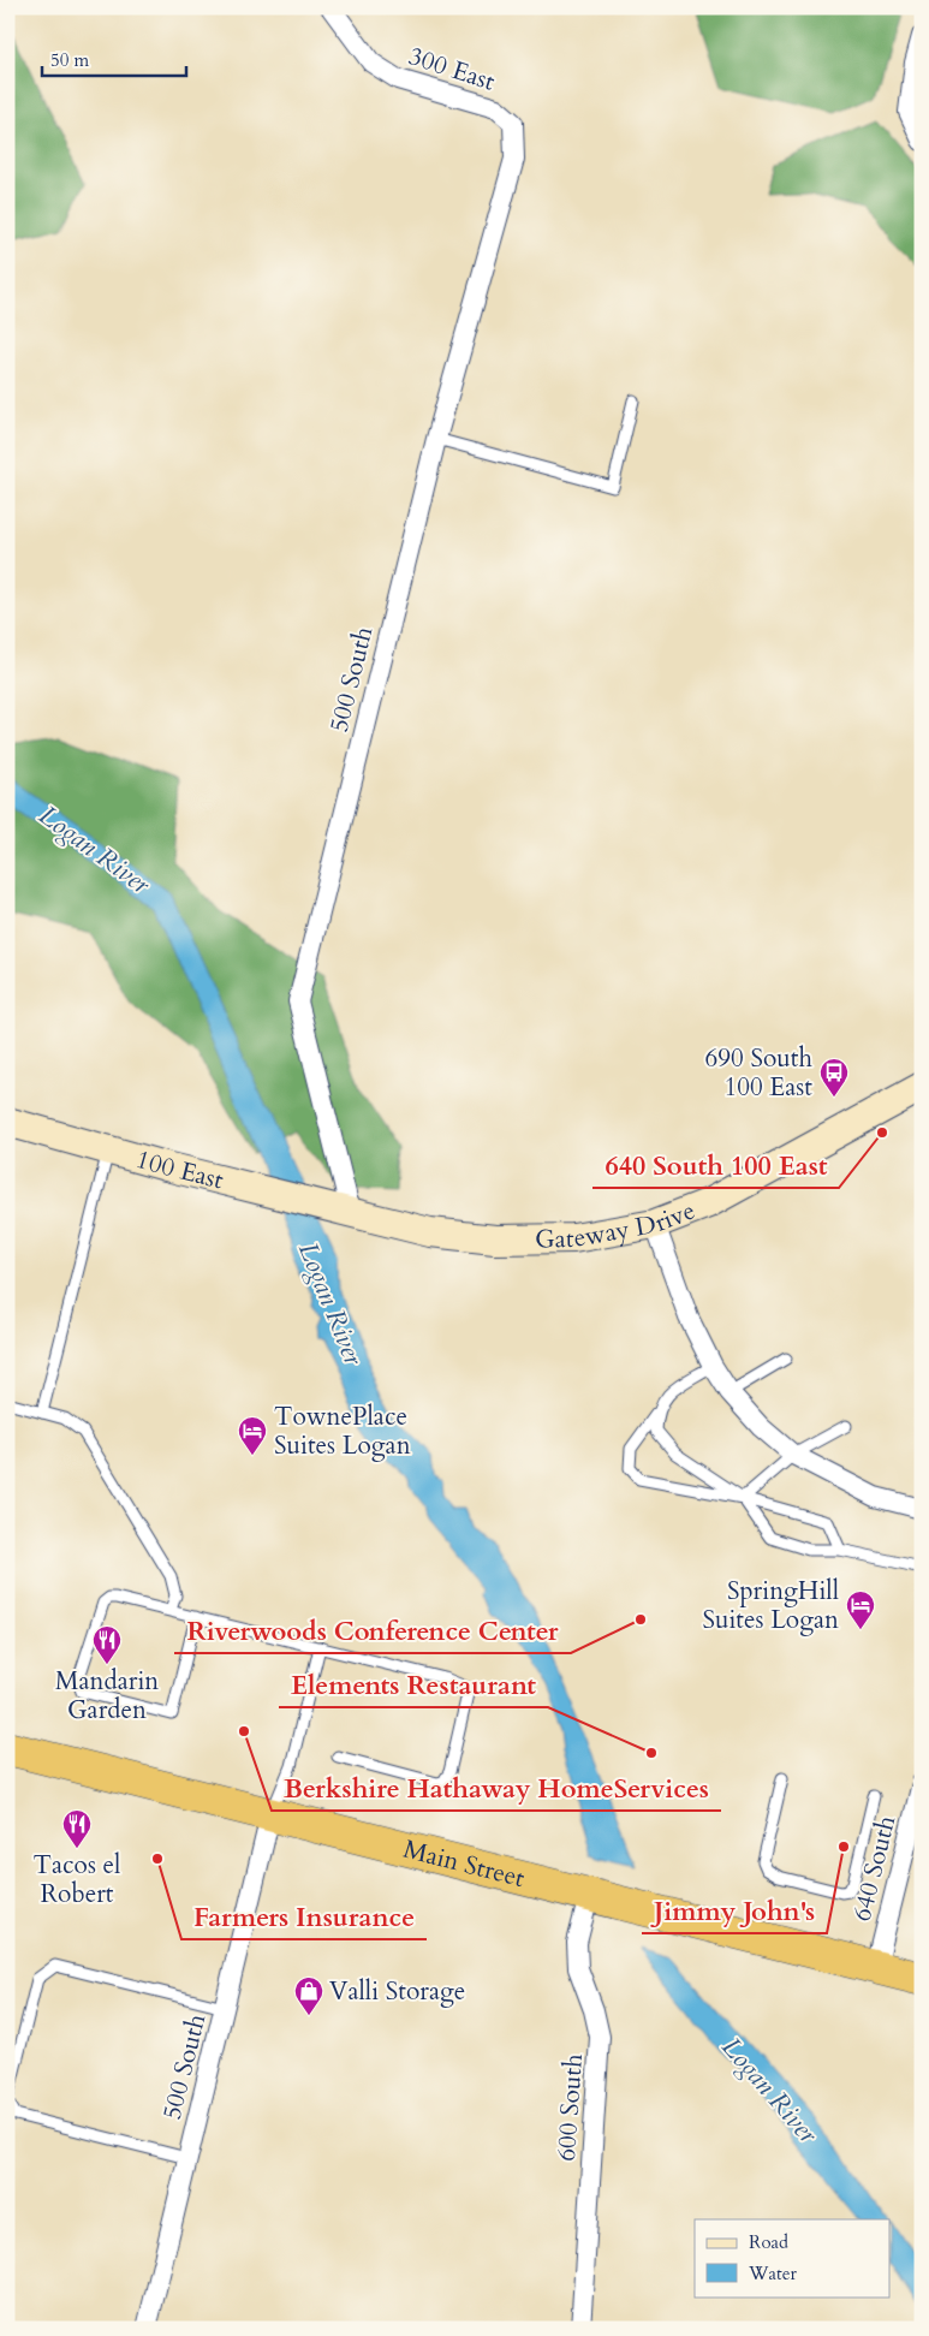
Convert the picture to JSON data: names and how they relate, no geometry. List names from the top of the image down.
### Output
{
  "streets": {
    "highway": ["Main Street"],
    "main road": ["100 East", "Gateway Drive"],
    "street": [
      "300 East",
      "500 South",
      "640 South",
      "600 South"
    ]
  },
  "crossings": [
    ["300 East", "500 South"],
    ["500 South", "100 East"],
    ["500 South", "Gateway Drive"],
    ["500 South", "Main Street"],
    ["100 East", "Gateway Drive"],
    ["Main Street", "640 South"],
    ["Main Street", "600 South"]
  ],
  "water": ["Logan River"],
  "places": {
    "bus stop": ["690 South 100 East"],
    "other": [
      "640 South 100 East",
      "Riverwoods Conference Center",
      "Berkshire Hathaway HomeServices",
      "Elements Restaurant",
      "Jimmy John's",
      "Farmers Insurance"
    ],
    "hotel": ["TownePlace Suites Logan", "SpringHill Suites Logan"],
    "restaurant": ["Mandarin Garden", "Tacos el Robert"],
    "shop": ["Valli Storage"]
  },
  "legend": ["Road", "Water"],
  "scale_bar": "50 m"
}
